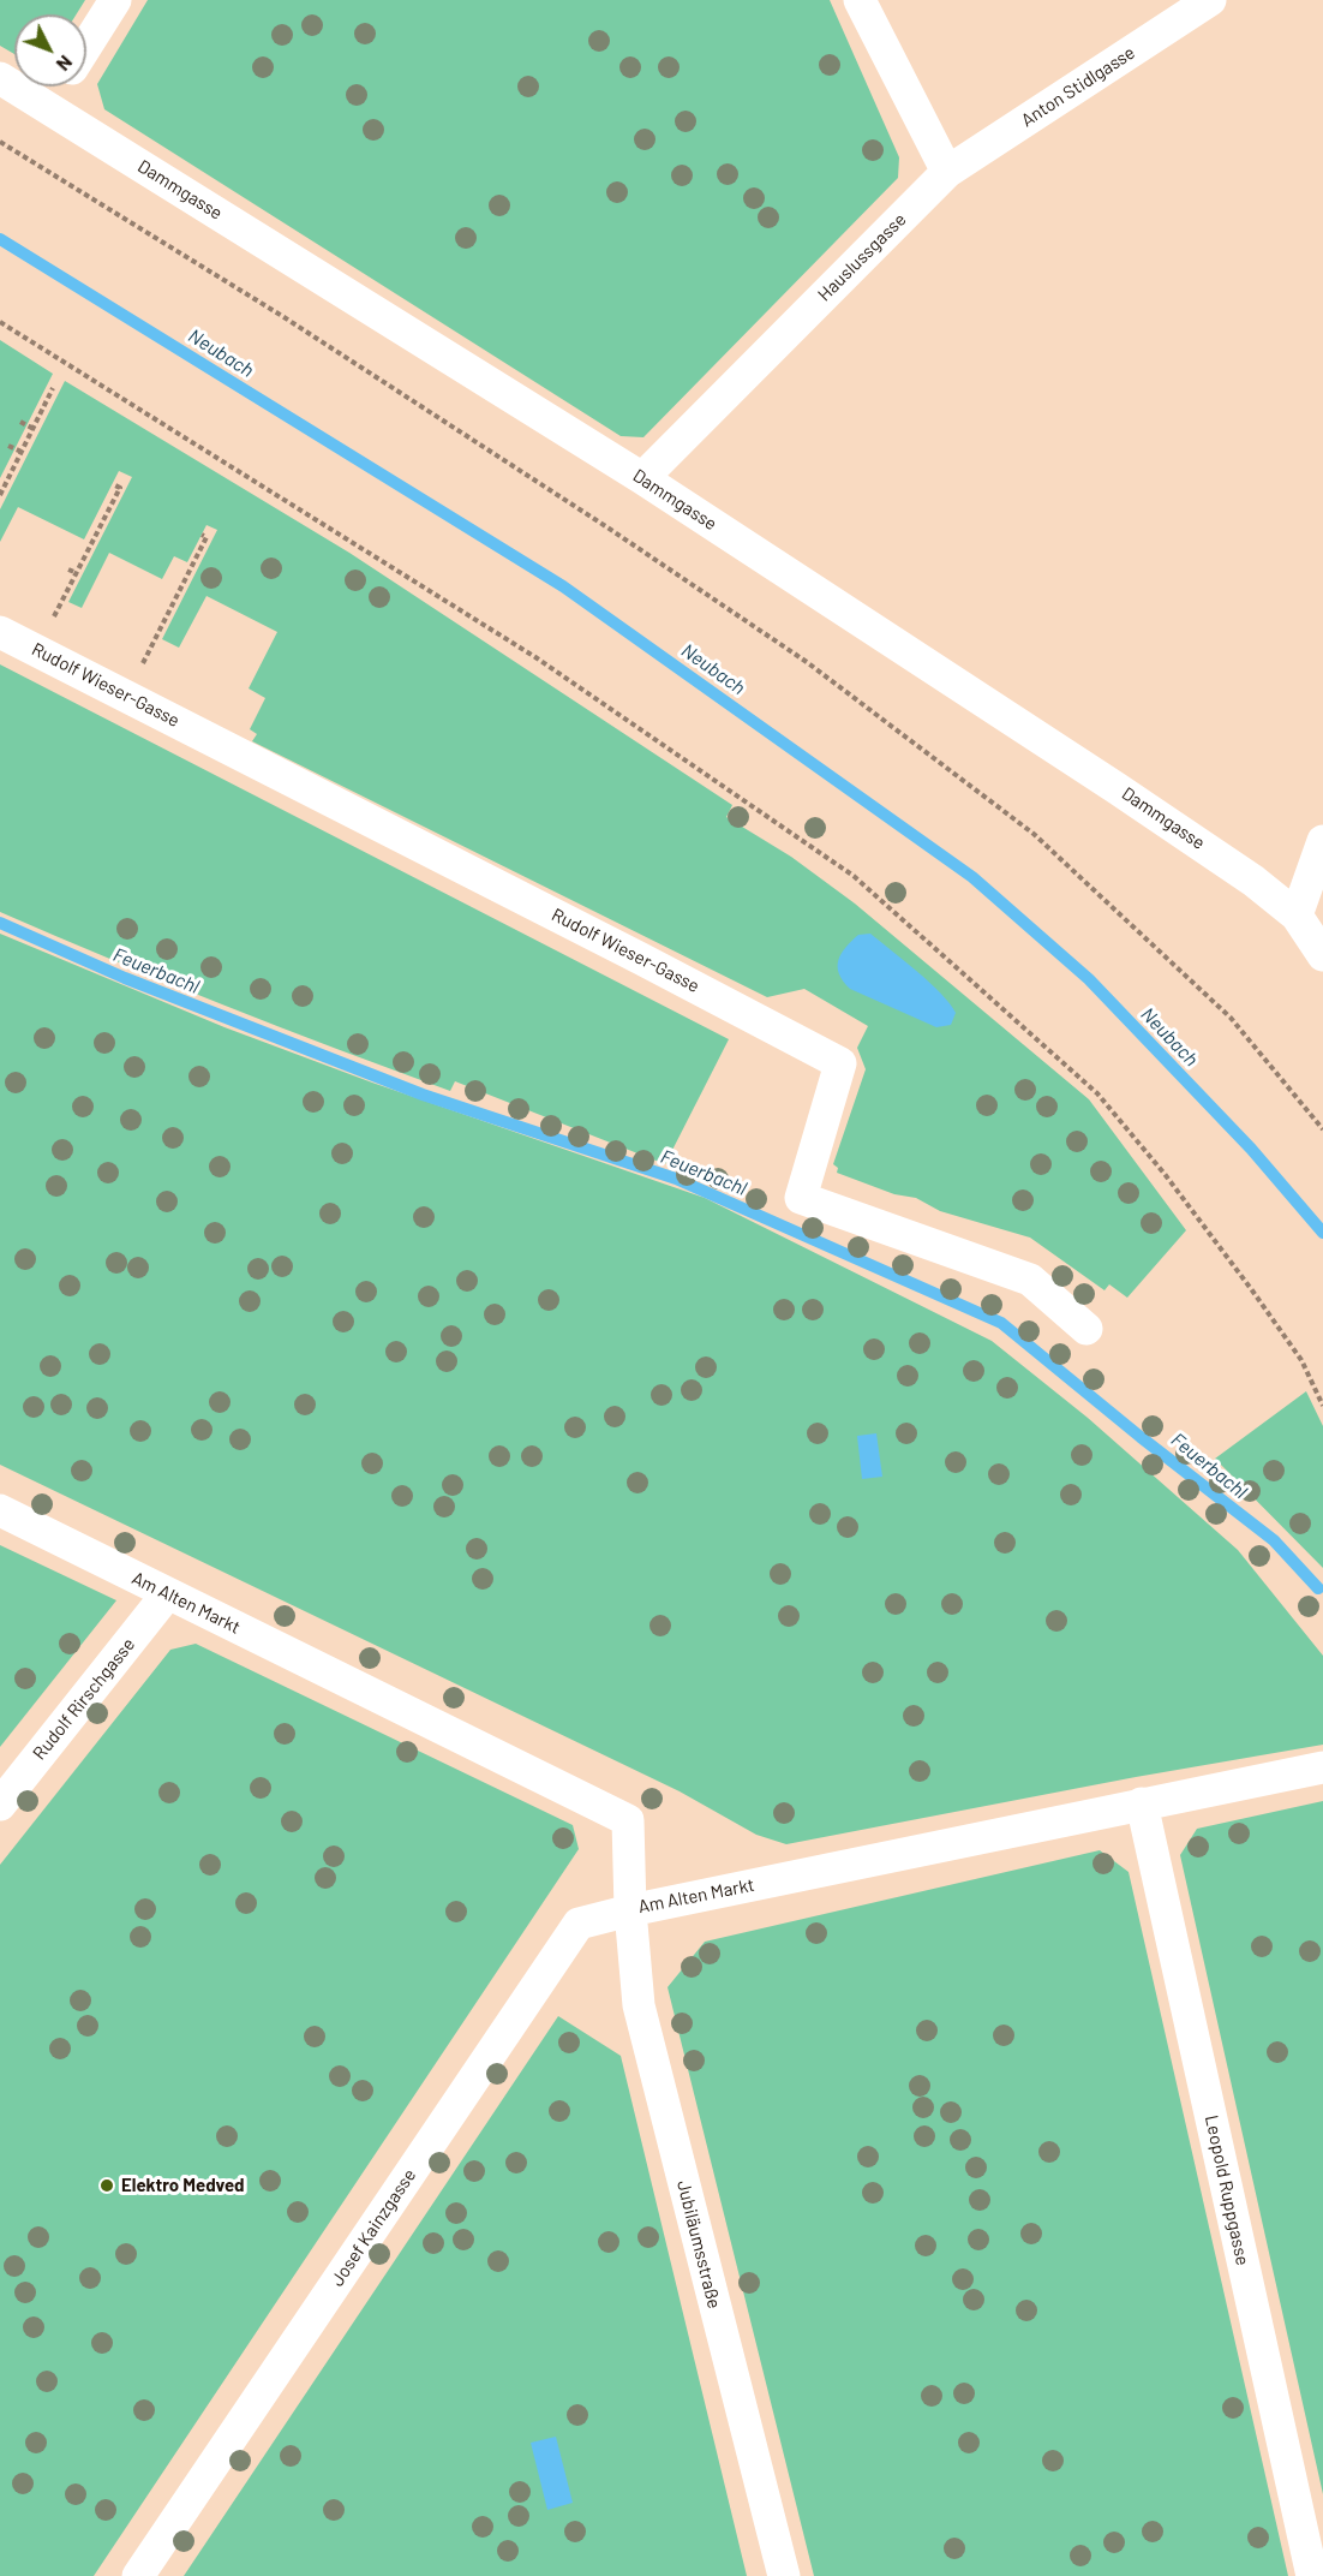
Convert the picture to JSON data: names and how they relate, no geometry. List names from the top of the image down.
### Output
{
  "streets": {
    "street": [
      "Anton Stidlgasse",
      "Dammgasse",
      "Hauslussgasse",
      "Rudolf Wieser-Gasse",
      "Am Alten Markt",
      "Rudolf Rirschgasse",
      "Leopold Ruppgasse",
      "Josef Kainzgasse",
      "Jubiläumsstraße"
    ]
  },
  "crossings": [
    ["Anton Stidlgasse", "Hauslussgasse"],
    ["Dammgasse", "Hauslussgasse"],
    ["Am Alten Markt", "Rudolf Rirschgasse"],
    ["Am Alten Markt", "Leopold Ruppgasse"],
    ["Am Alten Markt", "Josef Kainzgasse"],
    ["Am Alten Markt", "Jubiläumsstraße"],
    ["Josef Kainzgasse", "Jubiläumsstraße"]
  ],
  "water": ["Neubach", "Feuerbachl"],
  "places": ["Elektro Medved"],
  "north": "bottom right"
}
